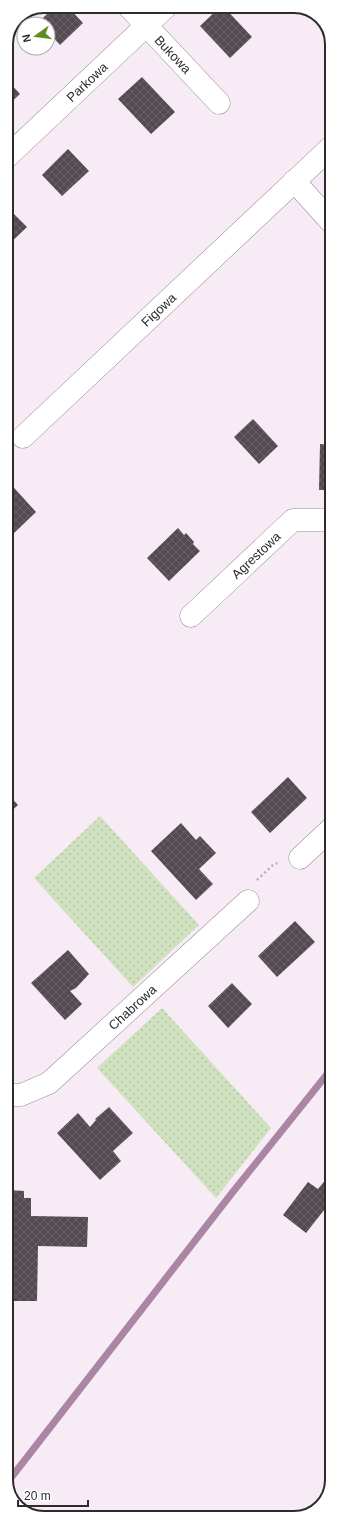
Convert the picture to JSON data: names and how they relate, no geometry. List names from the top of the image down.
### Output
{
  "streets": {
    "street": [
      "Bukowa",
      "Parkowa",
      "Figowa",
      "Agrestowa",
      "Chabrowa"
    ]
  },
  "crossings": [
    ["Bukowa", "Parkowa"]
  ],
  "scale_bar": "20 m",
  "north": "left"
}
